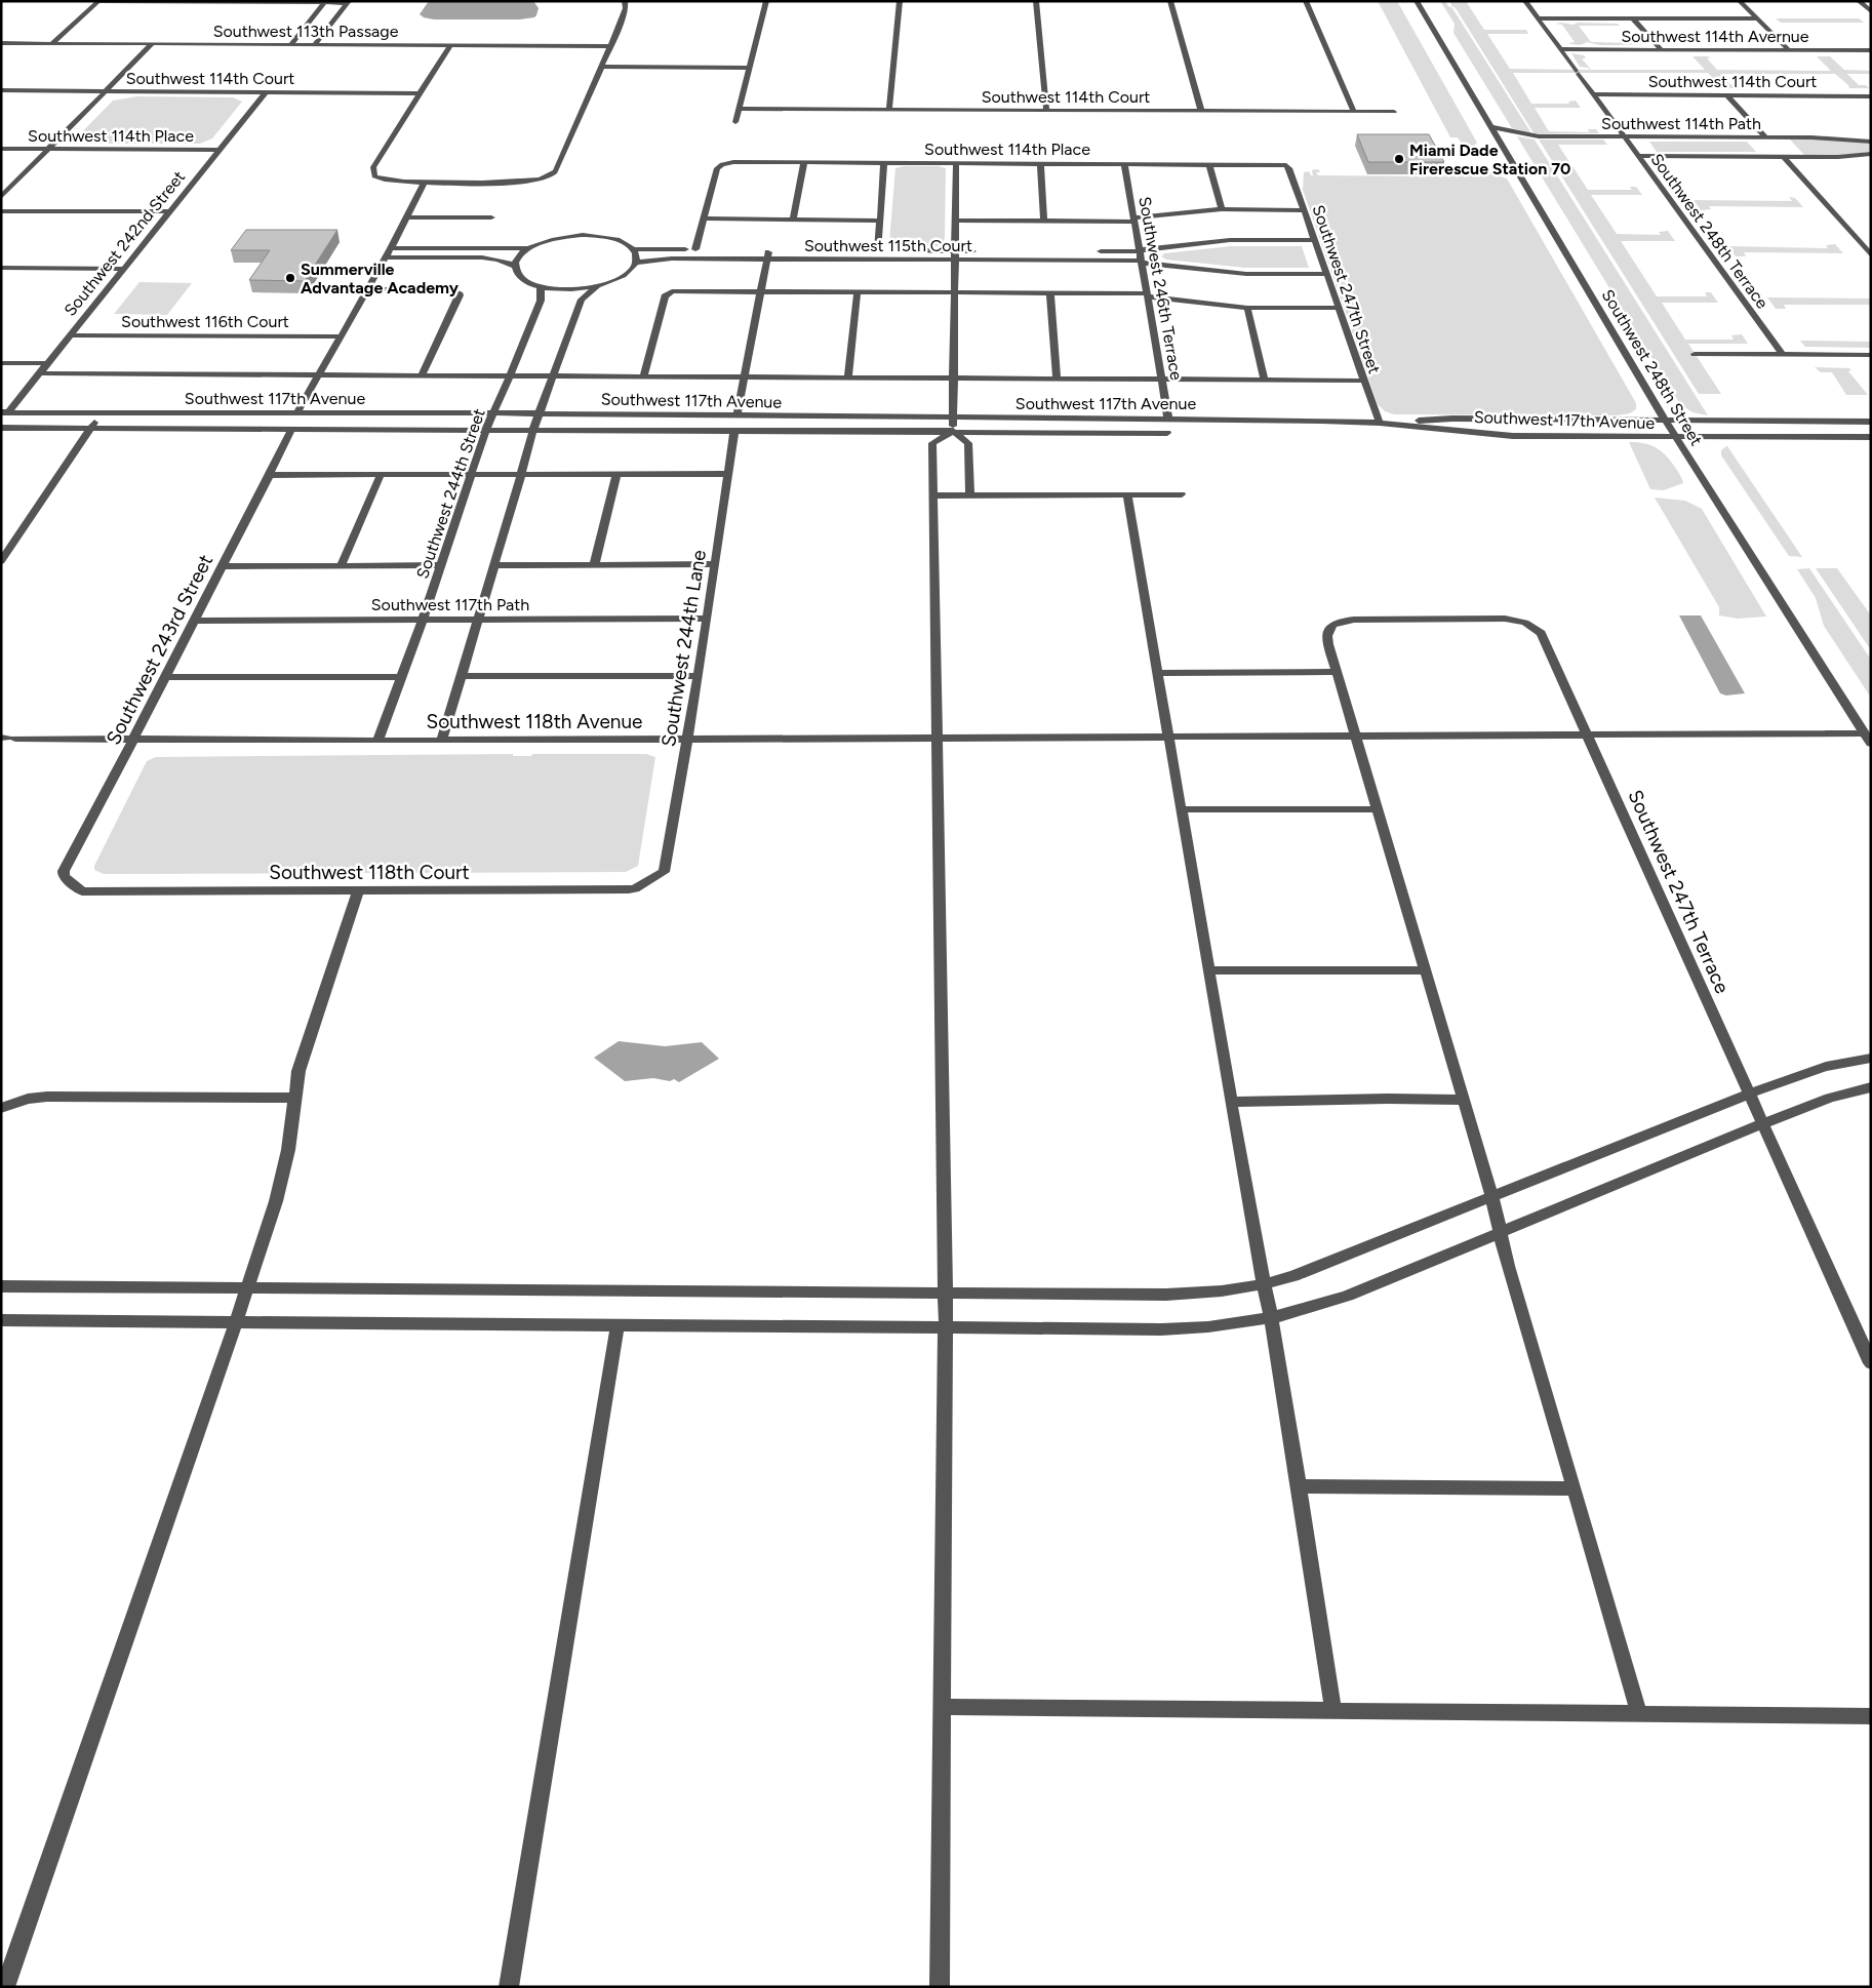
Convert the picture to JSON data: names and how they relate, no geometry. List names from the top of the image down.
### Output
{
  "streets": {
    "street": [
      "Southwest 113th Passage",
      "Southwest 114th Avernue",
      "Southwest 114th Court",
      "Southwest 114th Path",
      "Southwest 114th Place",
      "Southwest 248th Terrace",
      "Southwest 242nd Street",
      "Southwest 115th Court",
      "Southwest 246th Terrace",
      "Southwest 247th Street",
      "Southwest 116th Court",
      "Southwest 248th Street",
      "Southwest 117th Avenue",
      "Southwest 244th Street",
      "Southwest 117th Path",
      "Southwest 244th Lane",
      "Southwest 243rd Street",
      "Southwest 118th Avenue",
      "Southwest 118th Court",
      "Southwest 247th Terrace"
    ]
  },
  "crossings": [
    ["Southwest 114th Avernue", "Southwest 248th Terrace"],
    ["Southwest 114th Court", "Southwest 248th Terrace"],
    ["Southwest 114th Court", "Southwest 242nd Street"],
    ["Southwest 114th Path", "Southwest 248th Terrace"],
    ["Southwest 114th Path", "Southwest 248th Street"],
    ["Southwest 114th Place", "Southwest 242nd Street"],
    ["Southwest 114th Place", "Southwest 246th Terrace"],
    ["Southwest 114th Place", "Southwest 247th Street"],
    ["Southwest 242nd Street", "Southwest 116th Court"],
    ["Southwest 242nd Street", "Southwest 117th Avenue"],
    ["Southwest 115th Court", "Southwest 246th Terrace"],
    ["Southwest 115th Court", "Southwest 247th Street"],
    ["Southwest 246th Terrace", "Southwest 117th Avenue"],
    ["Southwest 247th Street", "Southwest 117th Avenue"],
    ["Southwest 248th Street", "Southwest 117th Avenue"],
    ["Southwest 248th Street", "Southwest 118th Avenue"],
    ["Southwest 117th Avenue", "Southwest 244th Street"],
    ["Southwest 117th Avenue", "Southwest 244th Lane"],
    ["Southwest 117th Avenue", "Southwest 243rd Street"],
    ["Southwest 244th Street", "Southwest 117th Path"],
    ["Southwest 244th Street", "Southwest 118th Avenue"],
    ["Southwest 117th Path", "Southwest 244th Lane"],
    ["Southwest 117th Path", "Southwest 243rd Street"],
    ["Southwest 244th Lane", "Southwest 118th Avenue"],
    ["Southwest 244th Lane", "Southwest 118th Court"],
    ["Southwest 243rd Street", "Southwest 118th Avenue"],
    ["Southwest 243rd Street", "Southwest 118th Court"],
    ["Southwest 118th Avenue", "Southwest 247th Terrace"]
  ],
  "places": ["Miami Dade Firerescue Station 70", "Summerville Advantage Academy"]
}
